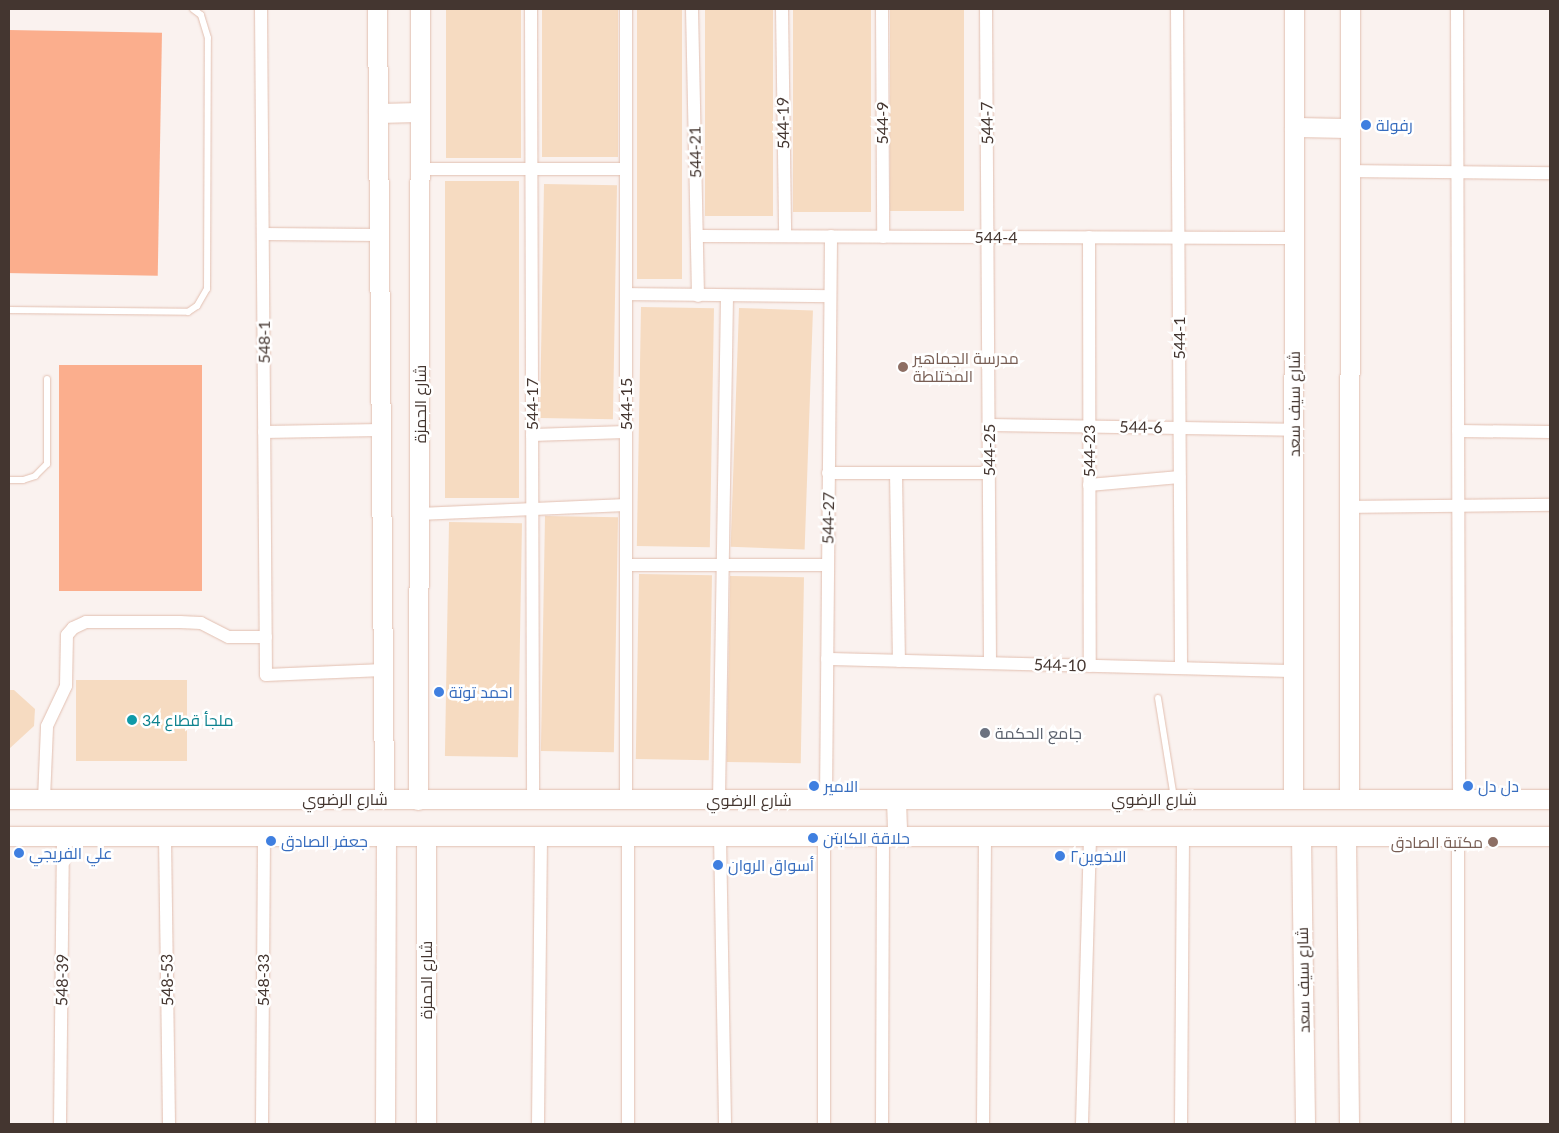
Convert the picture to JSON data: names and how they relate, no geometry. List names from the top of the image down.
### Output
{
  "streets": {
    "street": [
      "544-19",
      "544-9",
      "544-7",
      "544-21",
      "544-4",
      "544-1",
      "548-1",
      "شارع الحمزة",
      "544-17",
      "544-15",
      "شارع سيف سعد",
      "544-6",
      "544-25",
      "544-23",
      "544-27",
      "544-10",
      "شارع الرضوي",
      "548-39",
      "548-53",
      "548-33"
    ]
  },
  "crossings": [
    ["544-19", "544-4"],
    ["544-9", "544-4"],
    ["544-7", "544-4"],
    ["544-7", "544-25"],
    ["544-21", "544-4"],
    ["544-4", "544-1"],
    ["544-4", "شارع سيف سعد"],
    ["544-4", "544-25"],
    ["544-4", "544-23"],
    ["544-4", "544-27"],
    ["544-1", "544-6"],
    ["544-1", "544-10"],
    ["شارع الحمزة", "شارع الرضوي"],
    ["544-17", "شارع الرضوي"],
    ["544-15", "شارع الرضوي"],
    ["شارع سيف سعد", "544-6"],
    ["شارع سيف سعد", "544-10"],
    ["شارع سيف سعد", "شارع الرضوي"],
    ["544-6", "544-25"],
    ["544-6", "544-23"],
    ["544-25", "544-10"],
    ["544-23", "544-10"],
    ["544-27", "544-10"],
    ["544-27", "شارع الرضوي"]
  ],
  "places": [
    "رفولة",
    "مدرسة الجماهير المختلطة",
    "احمد توتة",
    "ملجأ قطاع 34",
    "جامع الحكمة",
    "الامير",
    "دل دل",
    "حلاقة الكابتن",
    "جعفر الصادق",
    "مكتبة الصادق",
    "علي الفريجي",
    "الاخوين٢",
    "أسواق الروان"
  ]
}
